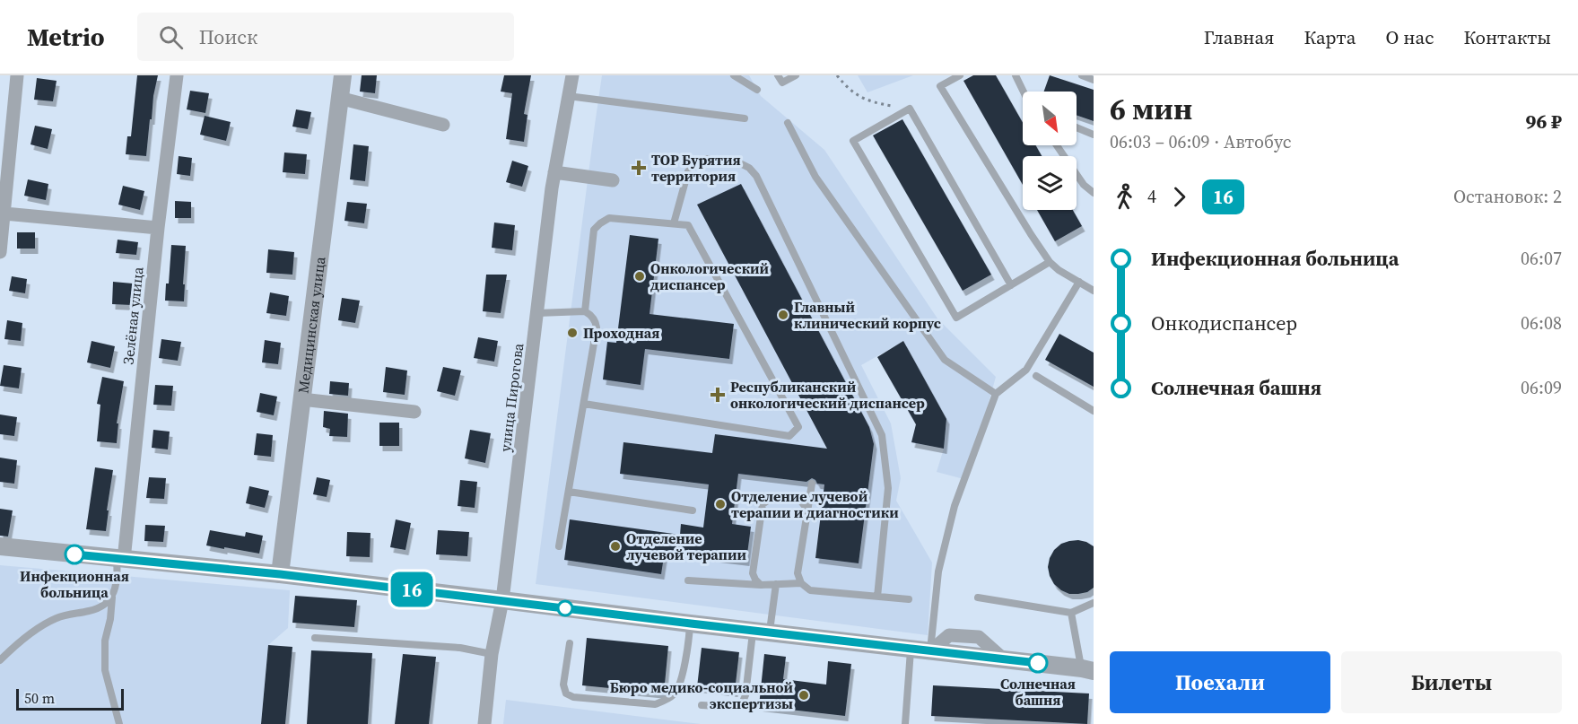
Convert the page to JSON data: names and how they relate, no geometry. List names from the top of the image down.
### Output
{
  "streets": {
    "street": ["Зелёная улица", "Медицинская улица", "улица Пирогова"]
  },
  "places": {
    "health": ["ТОР Бурятия территория", "Республиканский онкологический диспансер"],
    "other": [
      "Онкологический диспансер",
      "Главный клинический корпус",
      "Проходная",
      "Отделение лучевой терапии и диагностики",
      "Отделение лучевой терапии",
      "Инфекционная больница",
      "Солнечная башня",
      "Бюро медико-социальной экспертизы"
    ]
  },
  "lines": ["bus line 16"],
  "scale_bar": "50 m",
  "north": "bottom right",
  "page": {
    "header": "Metrio",
    "search": "Поиск",
    "nav": [
      "Главная",
      "Карта",
      "О нас",
      "Контакты"
    ],
    "on_map": "16",
    "heading": ["6 мин", "06:03 – 06:09 · Автобус", "96 ₽"],
    "legs": ["4", "16", "Остановок: 2"],
    "list": [
      {
        "name": "Инфекционная больница",
        "value": "06:07"
      },
      {
        "name": "Онкодиспансер",
        "value": "06:08"
      },
      {
        "name": "Солнечная башня",
        "value": "06:09"
      }
    ],
    "buttons": ["Поехали", "Билеты"],
    "scale": "50 m"
  }
}
